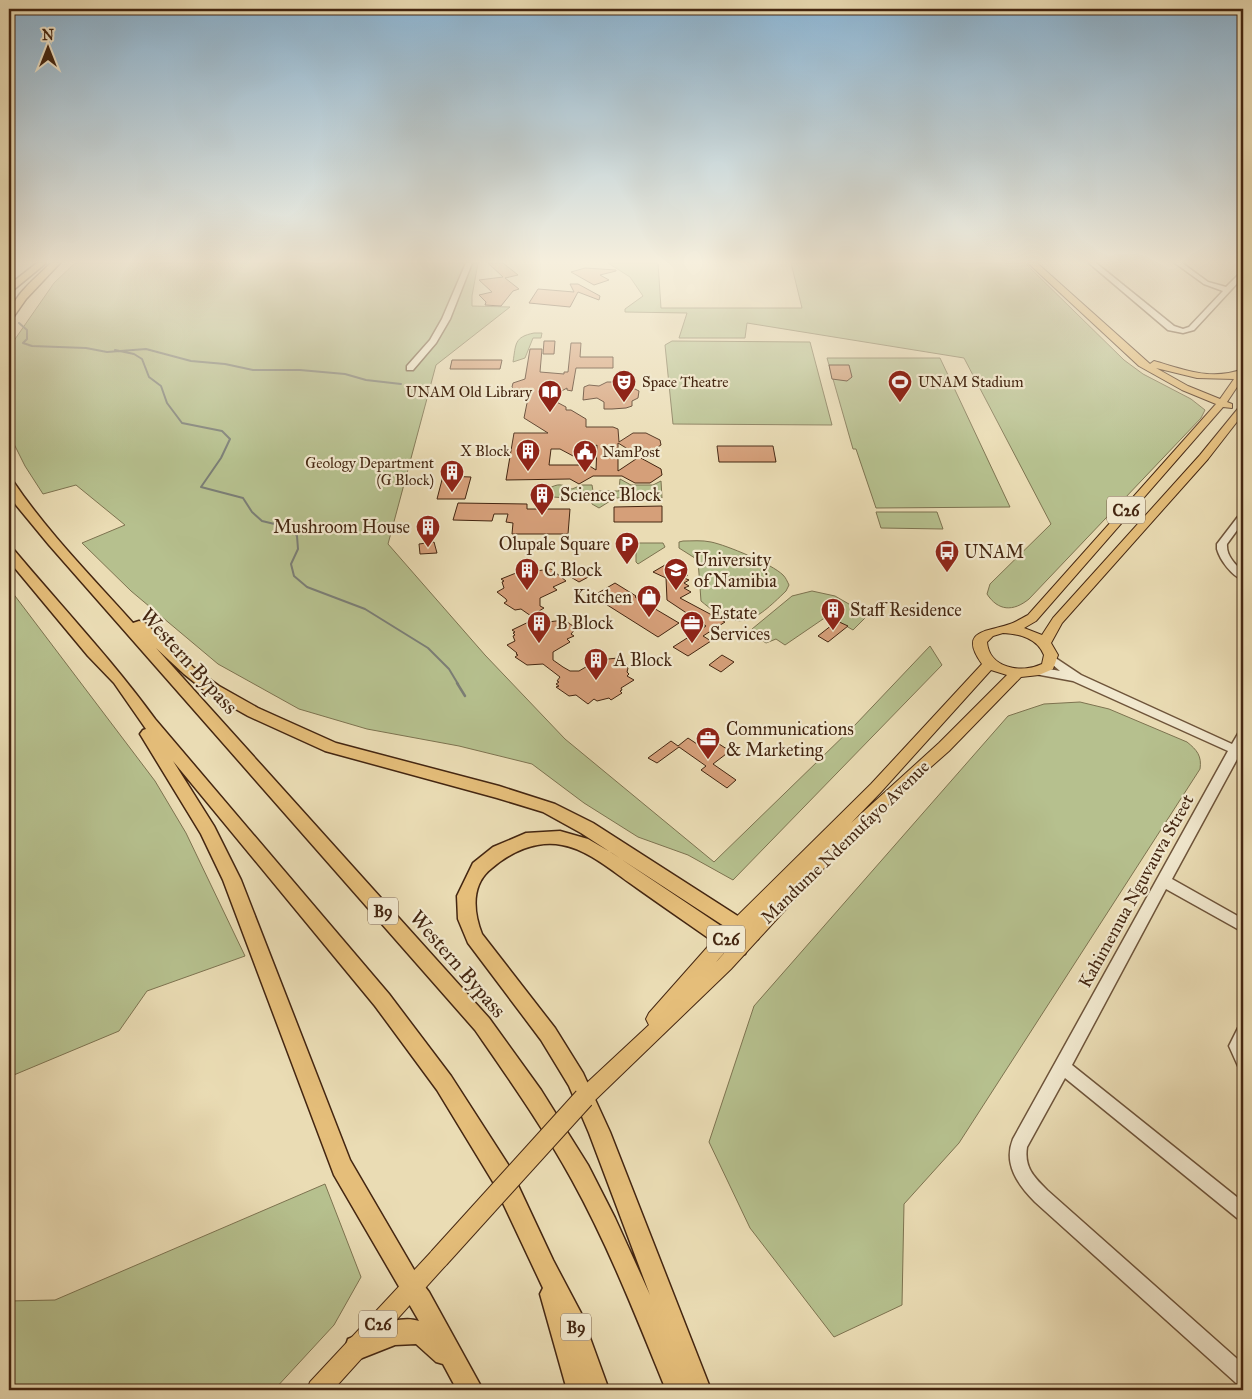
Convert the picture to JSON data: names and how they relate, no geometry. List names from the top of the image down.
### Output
{
  "streets": {
    "highway": ["Western Bypass", "B9"],
    "main road": ["C26", "Mandume Ndemufayo Avenue"],
    "street": ["Kahimemua Nguvauva Street"]
  },
  "crossings": [
    ["C26", "Mandume Ndemufayo Avenue"]
  ],
  "places": {
    "theatre": ["Space Theatre"],
    "sports": ["UNAM Stadium"],
    "library": ["UNAM Old Library"],
    "building": [
      "X Block",
      "Geology Department (G Block)",
      "Science Block",
      "Mushroom House",
      "C Block",
      "Staff Residence",
      "B Block",
      "A Block"
    ],
    "public building": ["NamPost"],
    "parking": ["Olupale Square"],
    "bus stop": ["UNAM"],
    "school or university": ["University of Namibia"],
    "shop": ["Kitchen"],
    "office": ["Estate Services", "Communications & Marketing"]
  },
  "north": "top"
}
